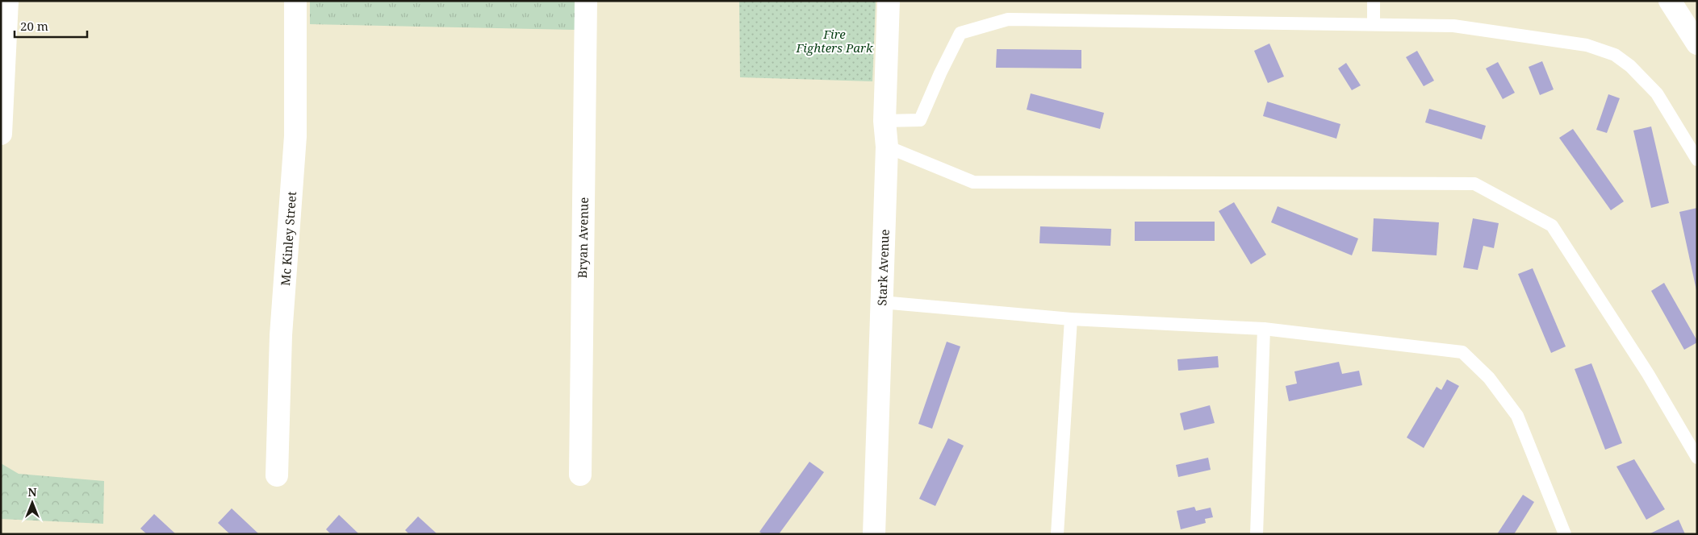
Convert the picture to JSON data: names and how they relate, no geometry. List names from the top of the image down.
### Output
{
  "streets": {
    "street": ["Bryan Avenue", "Mc Kinley Street", "Stark Avenue"]
  },
  "parks": ["Fire Fighters Park"],
  "scale_bar": "20 m",
  "north": "top"
}
